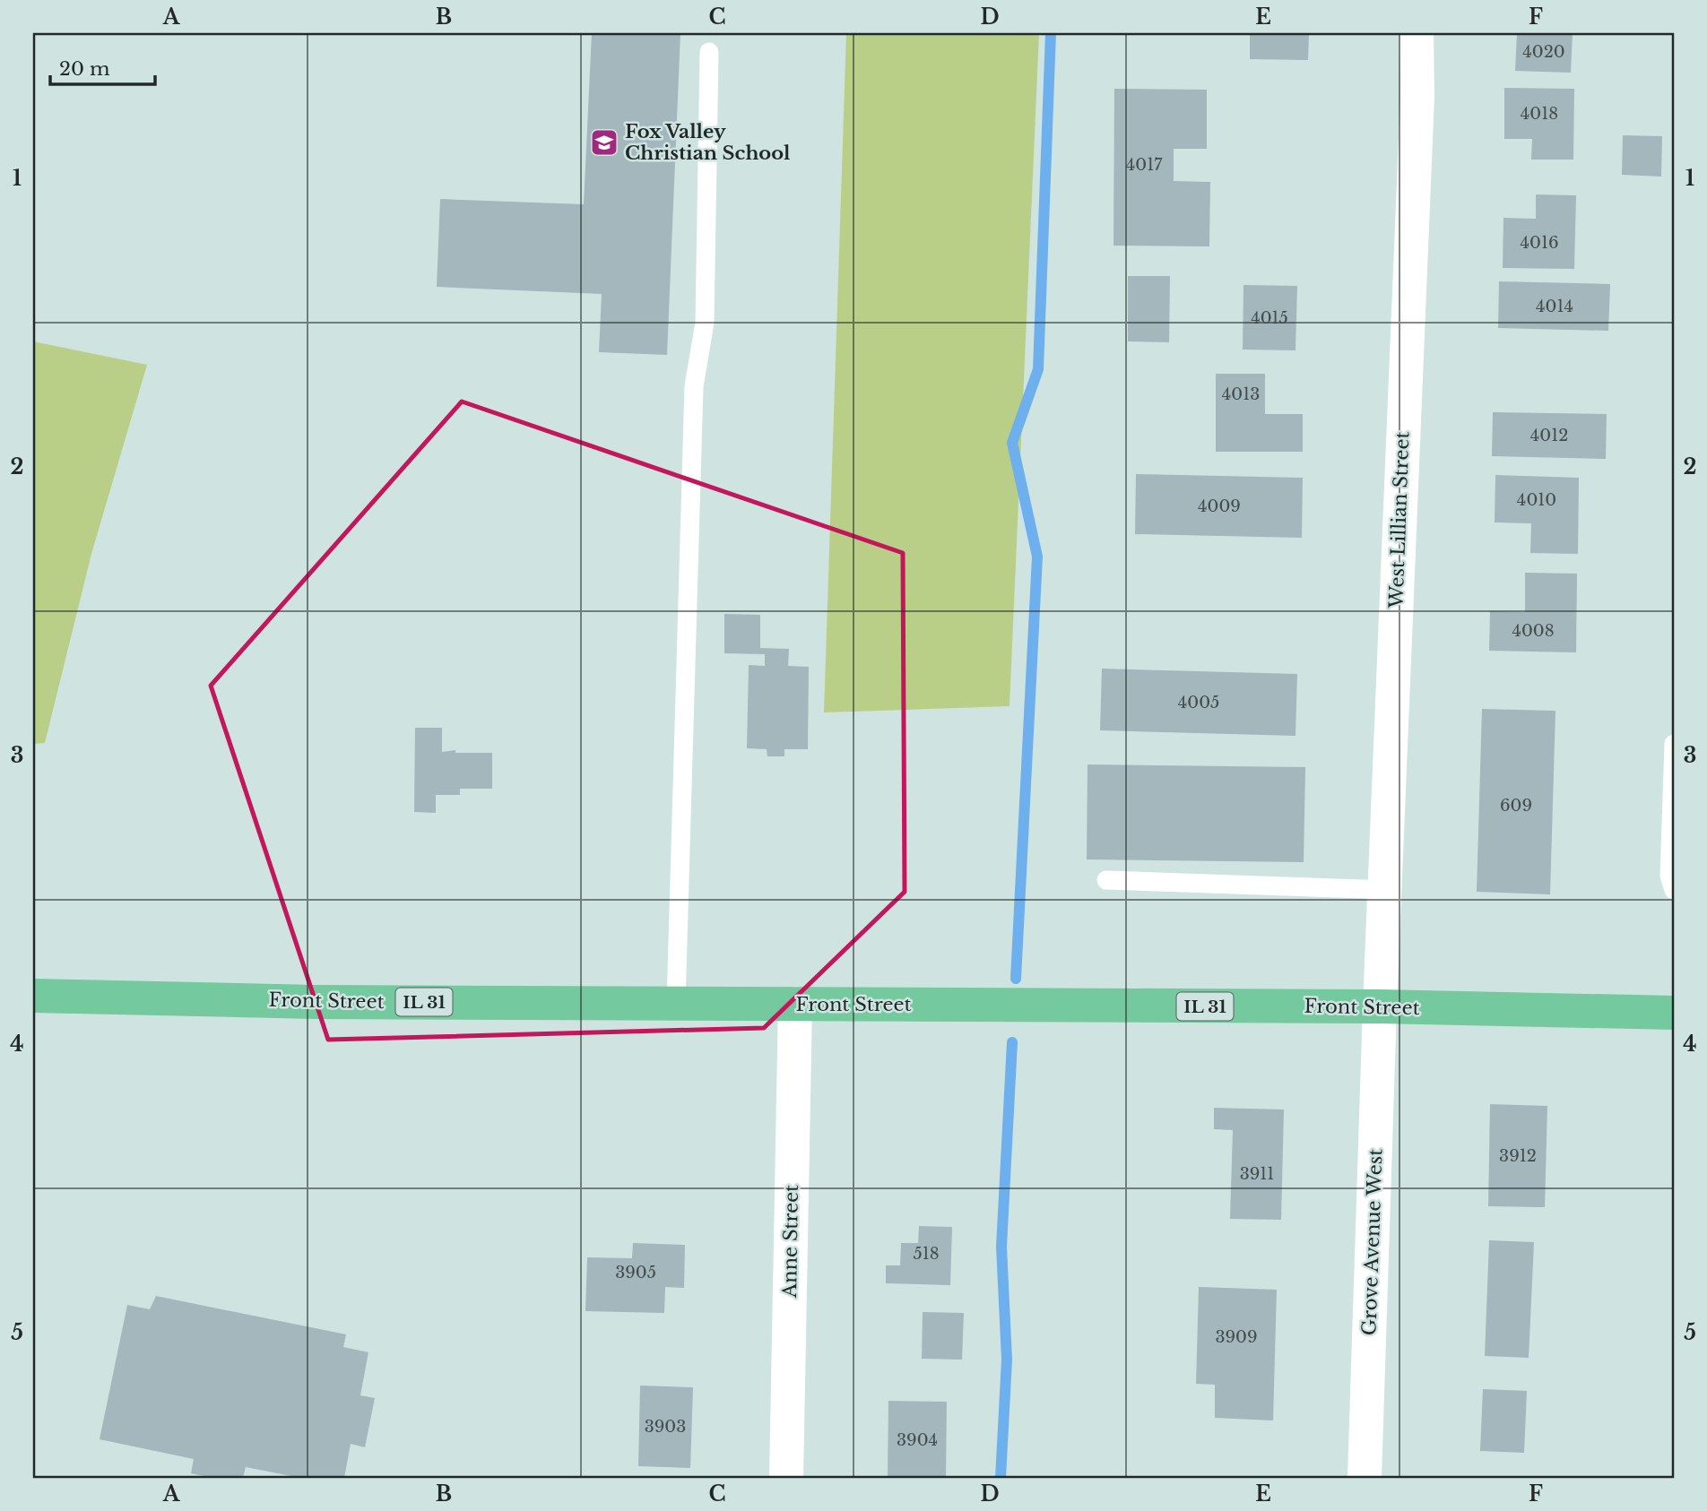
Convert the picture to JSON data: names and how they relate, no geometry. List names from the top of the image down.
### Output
{
  "streets": {
    "main road": ["Front Street", "IL 31"],
    "street": ["West Lillian Street", "Anne Street", "Grove Avenue West"]
  },
  "crossings": [
    ["West Lillian Street", "Front Street"],
    ["West Lillian Street", "Grove Avenue West"],
    ["Front Street", "Anne Street"],
    ["Front Street", "Grove Avenue West"]
  ],
  "places": {
    "school or university": ["Fox Valley Christian School"]
  },
  "house_numbers": [
    "4020",
    "4018",
    "4017",
    "4016",
    "4014",
    "4015",
    "4013",
    "4012",
    "4010",
    "4009",
    "4008",
    "4005",
    "609",
    "3912",
    "3911",
    "518",
    "3905",
    "3909",
    "3903",
    "3904"
  ],
  "scale_bar": "20 m",
  "grid": {
    "columns": [
      "A",
      "B",
      "C",
      "D",
      "E",
      "F"
    ],
    "rows": [
      "1",
      "2",
      "3",
      "4",
      "5"
    ]
  }
}
